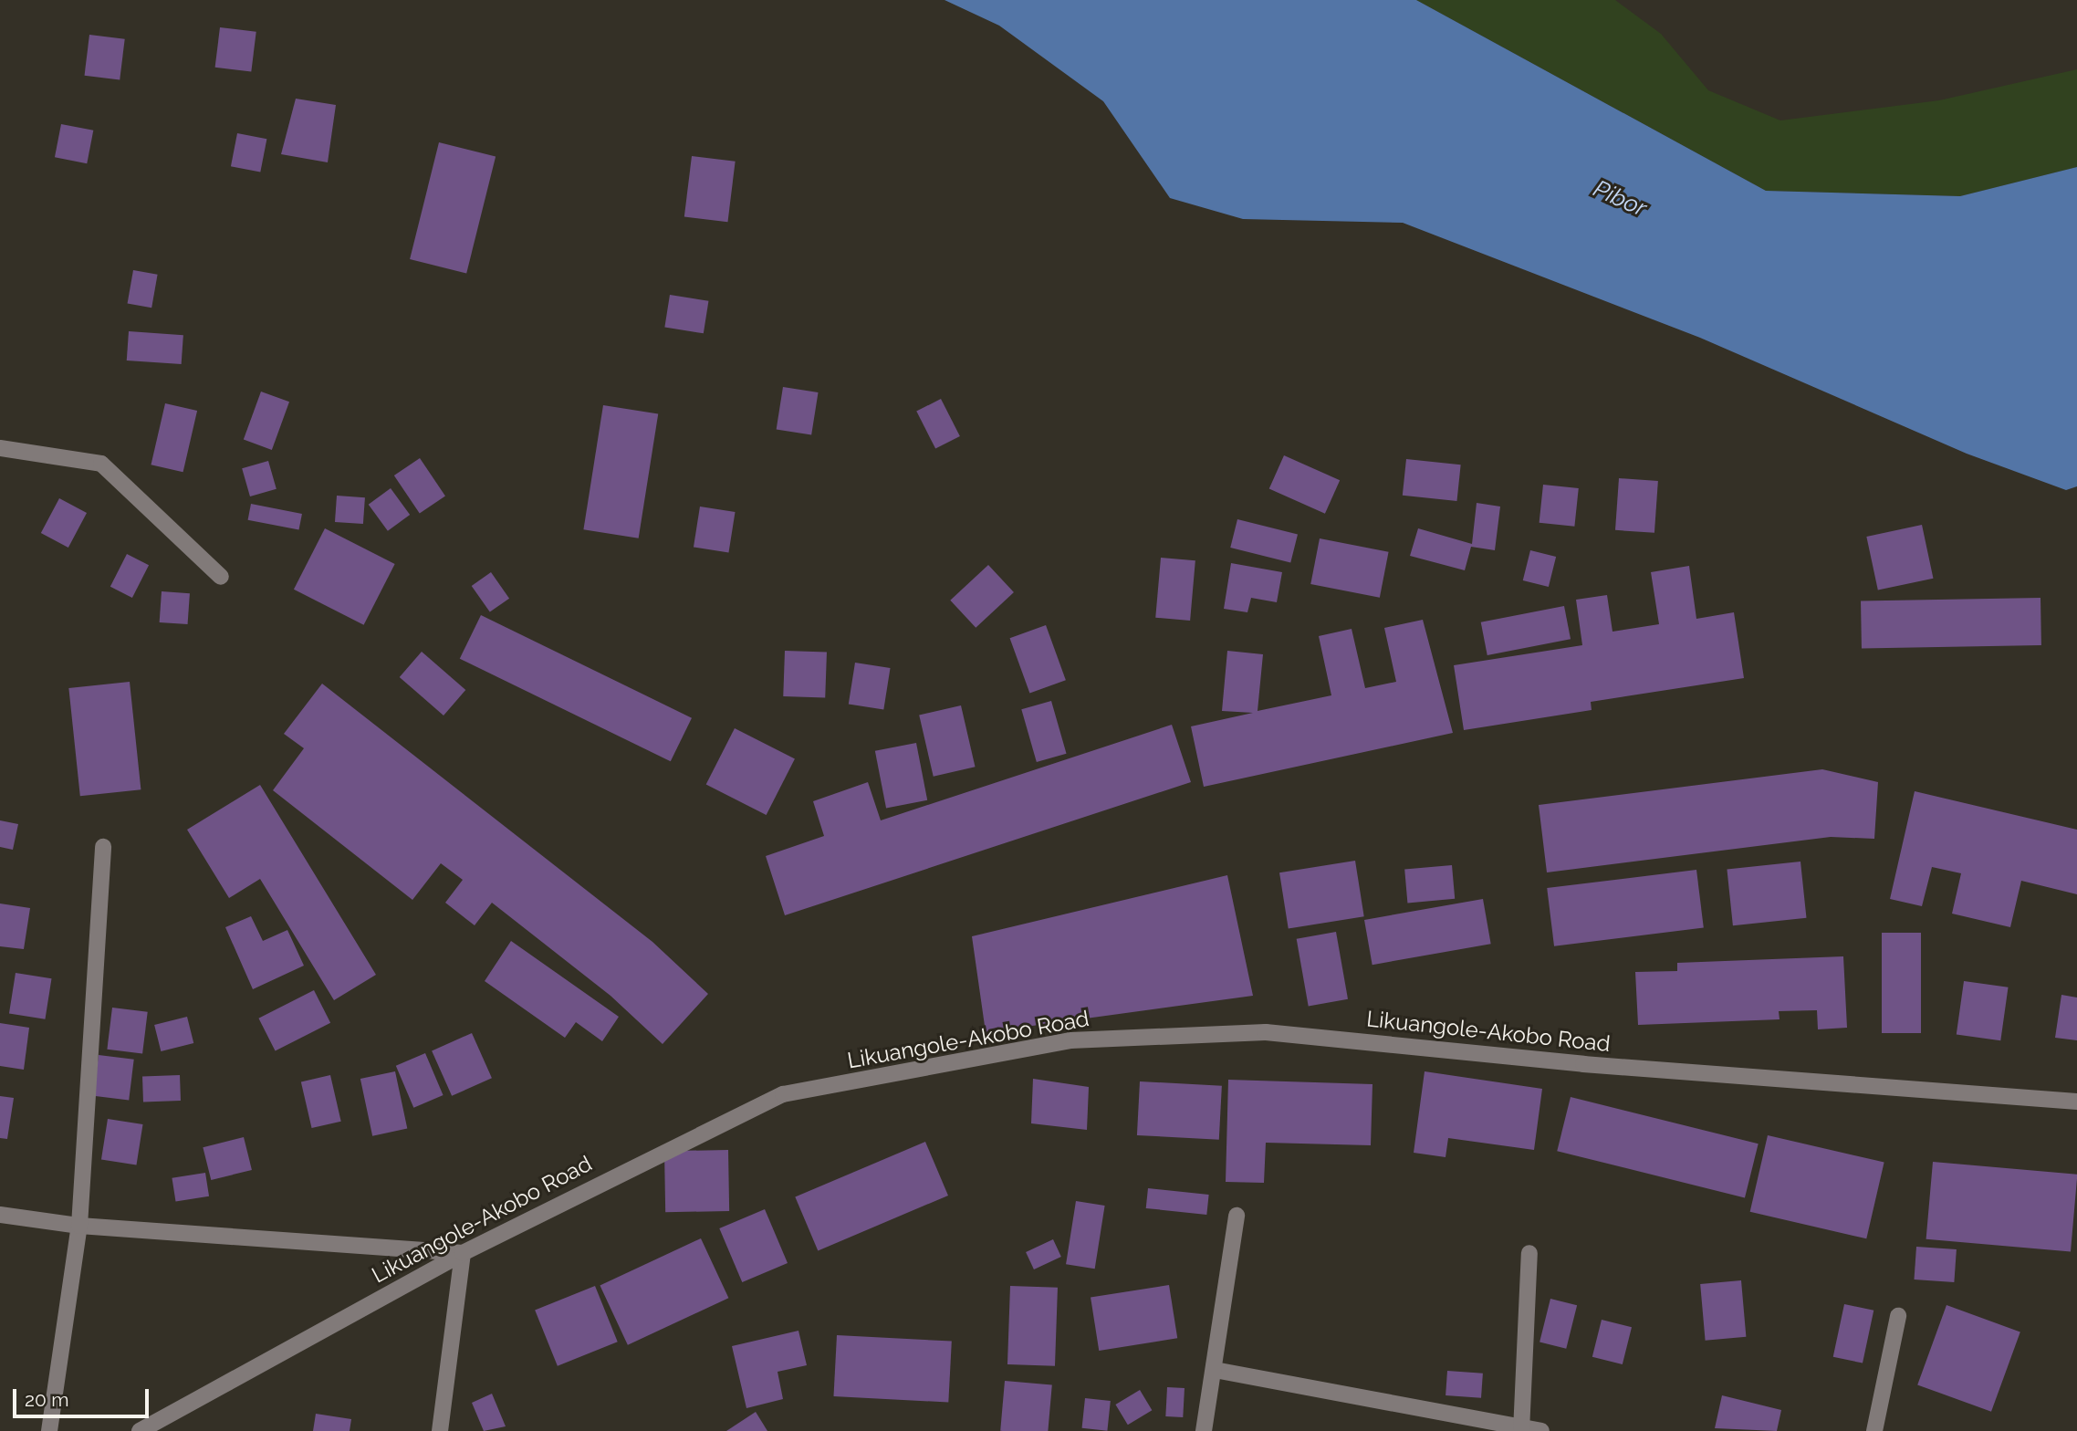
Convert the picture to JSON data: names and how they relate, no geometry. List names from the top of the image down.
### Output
{
  "streets": {
    "street": ["Likuangole-Akobo Road"]
  },
  "water": ["Pibor"],
  "scale_bar": "20 m"
}
